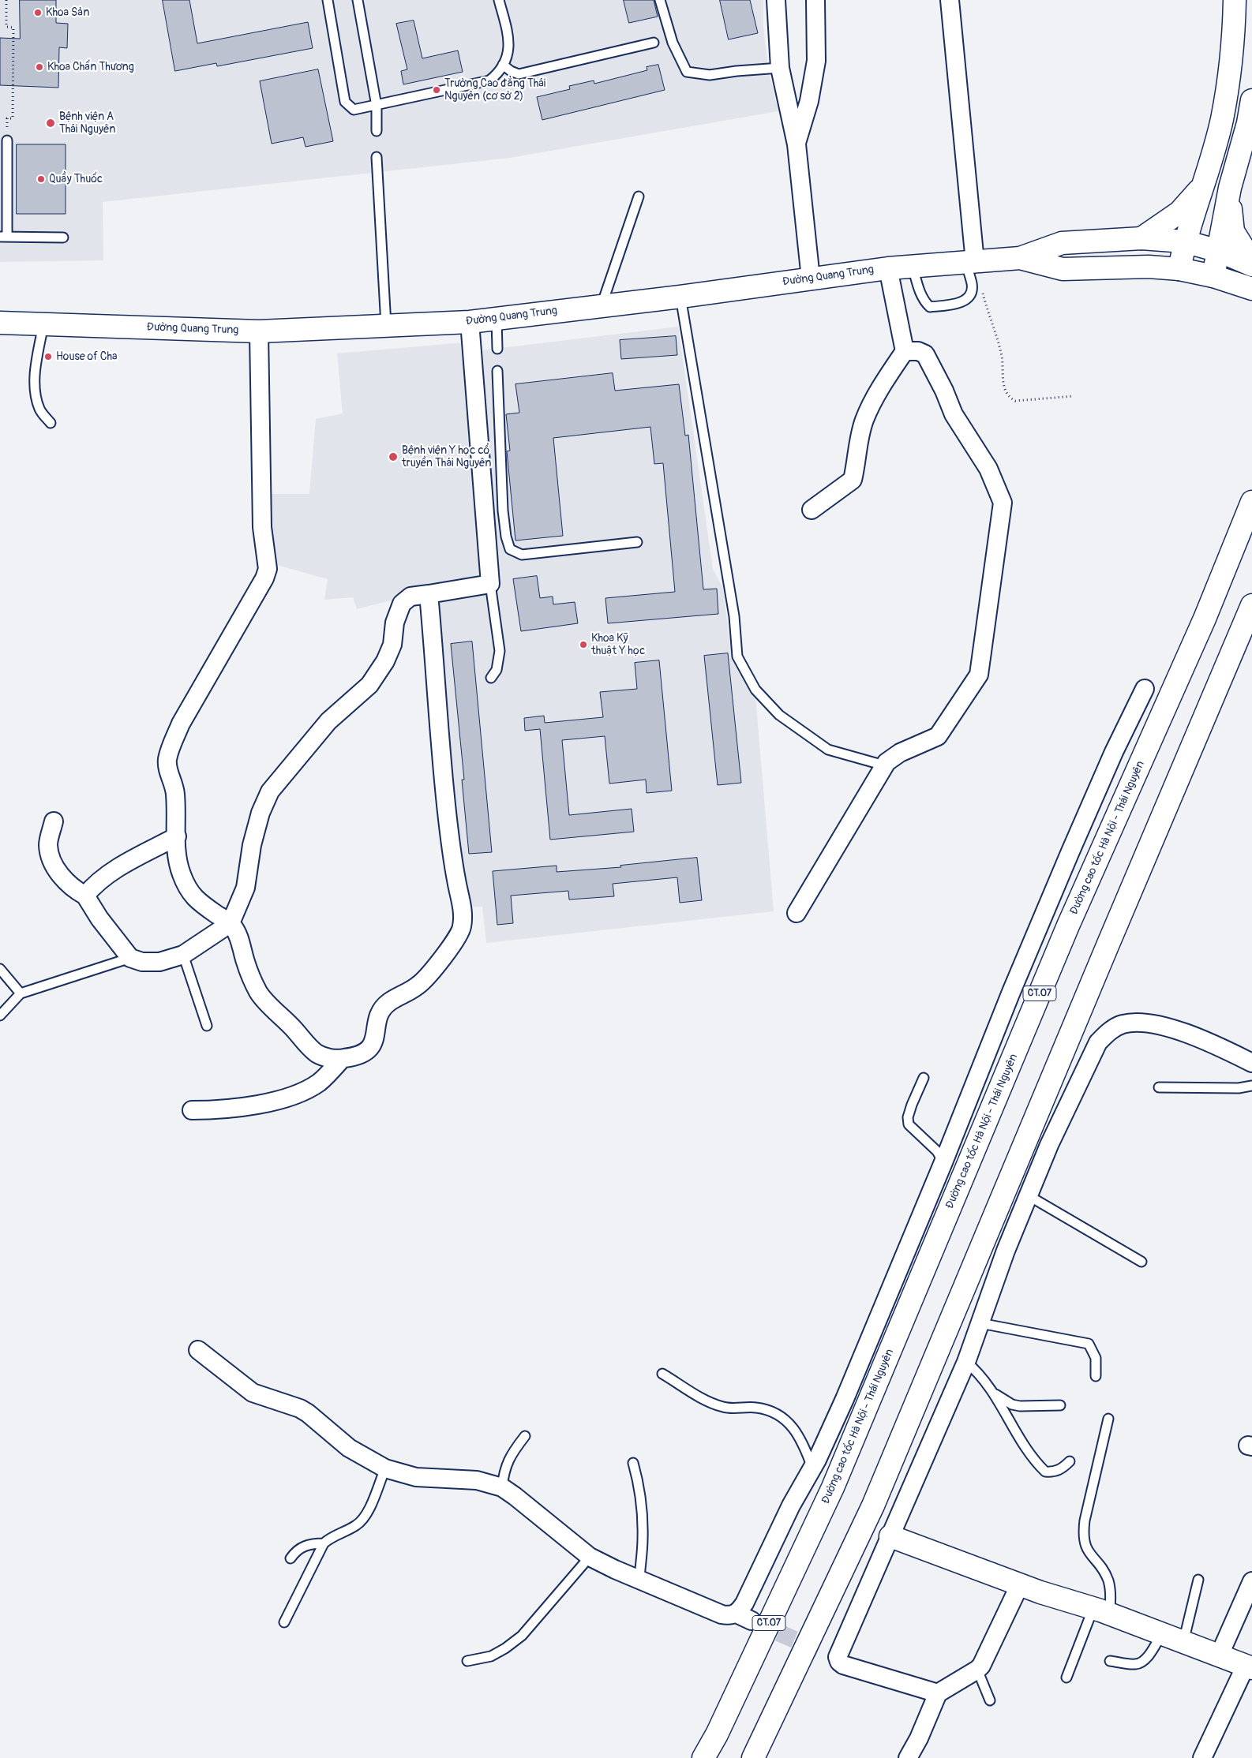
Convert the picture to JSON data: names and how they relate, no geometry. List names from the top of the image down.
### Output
{
  "streets": {
    "main road": ["Đường Quang Trung", "Đường cao tốc Hà Nội - Thái Nguyên", "CT.07"]
  },
  "places": [
    "Khoa Sản",
    "Khoa Chấn Thương",
    "Trường Cao đẳng Thái Nguyên (cơ sở 2)",
    "Bệnh viện A Thái Nguyên",
    "Quầy Thuốc",
    "House of Cha",
    "Bệnh viện Y học cổ truyền Thái Nguyên",
    "Khoa Kỹ thuật Y học"
  ]
}
